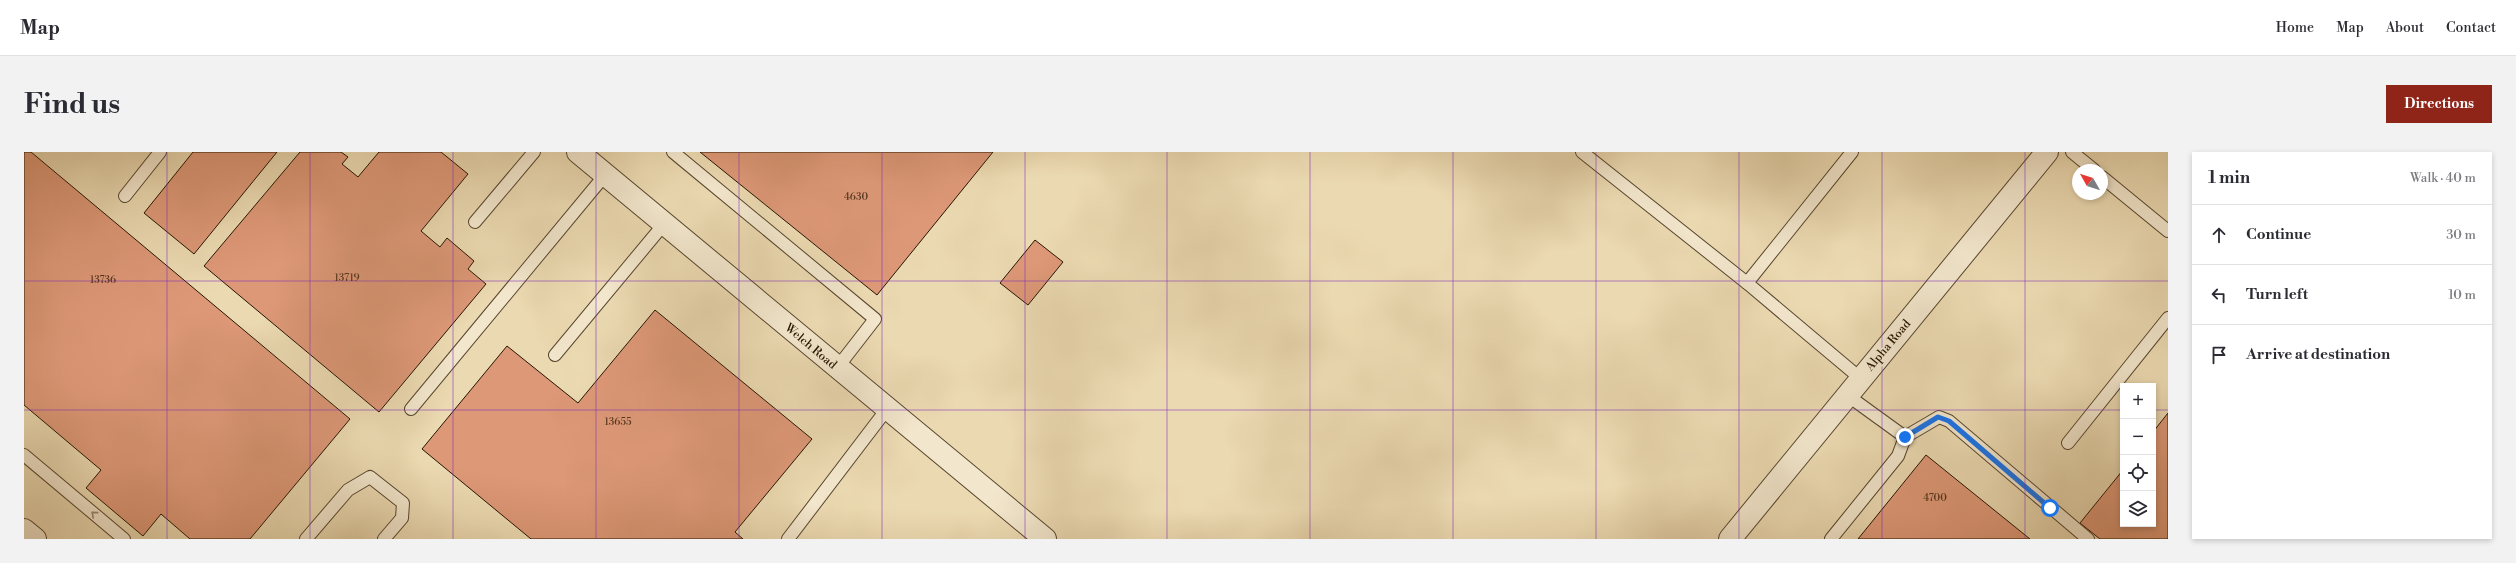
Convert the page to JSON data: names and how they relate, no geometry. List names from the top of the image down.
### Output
{
  "streets": {
    "street": ["Alpha Road", "Welch Road"]
  },
  "house_numbers": [
    "4630",
    "13719",
    "13736",
    "13655",
    "4700"
  ],
  "north": "top left",
  "page": {
    "header": "Map",
    "nav": [
      "Home",
      "Map",
      "About",
      "Contact"
    ],
    "buttons": "Directions",
    "title": "Find us",
    "heading": ["1 min", "Walk · 40 m"],
    "list": [
      ["Continue", "30 m"],
      ["Turn left", "10 m"],
      "Arrive at destination"
    ],
    "map_buttons": ["+", "−"]
  }
}
